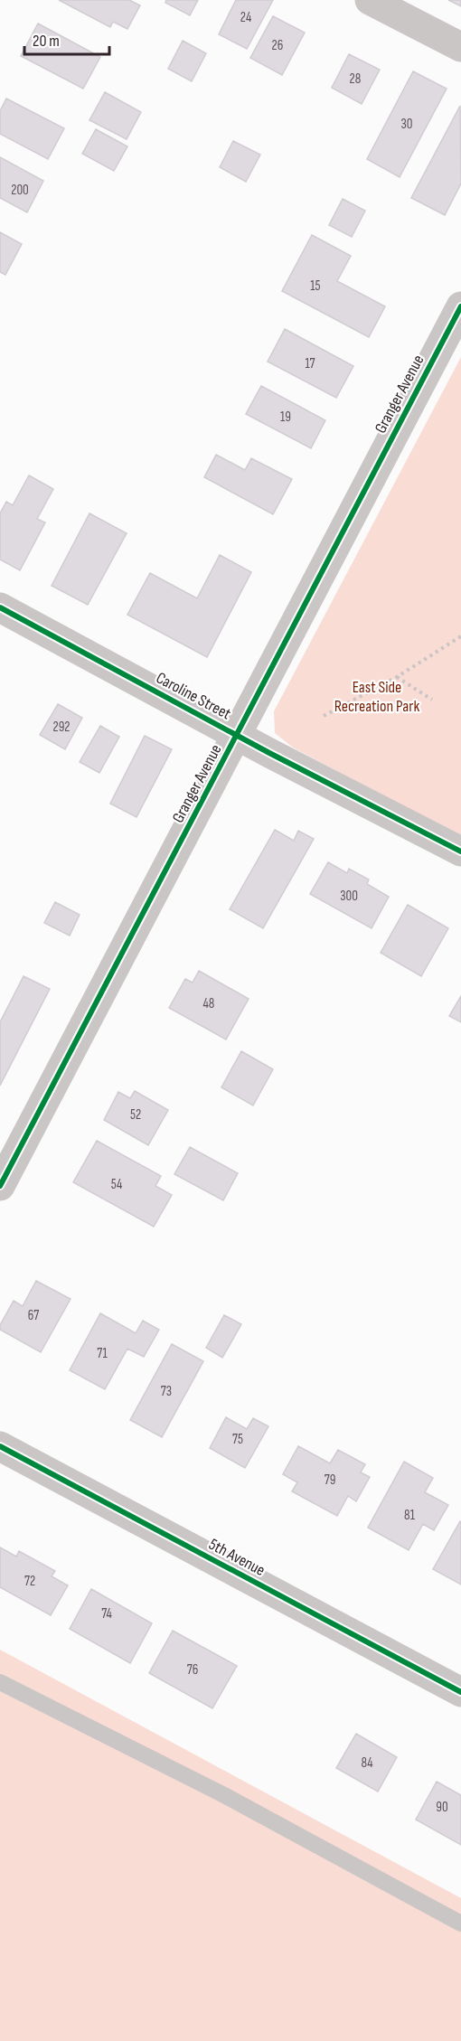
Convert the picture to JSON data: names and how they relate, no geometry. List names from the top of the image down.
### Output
{
  "streets": {
    "street": ["Granger Avenue", "Caroline Street", "5th Avenue"]
  },
  "crossings": [
    ["Granger Avenue", "Caroline Street"]
  ],
  "parks": ["East Side Recreation Park"],
  "house_numbers": [
    "24",
    "26",
    "28",
    "30",
    "200",
    "15",
    "17",
    "19",
    "292",
    "300",
    "48",
    "52",
    "54",
    "67",
    "71",
    "73",
    "75",
    "79",
    "81",
    "72",
    "74",
    "76",
    "84",
    "90"
  ],
  "scale_bar": "20 m"
}
